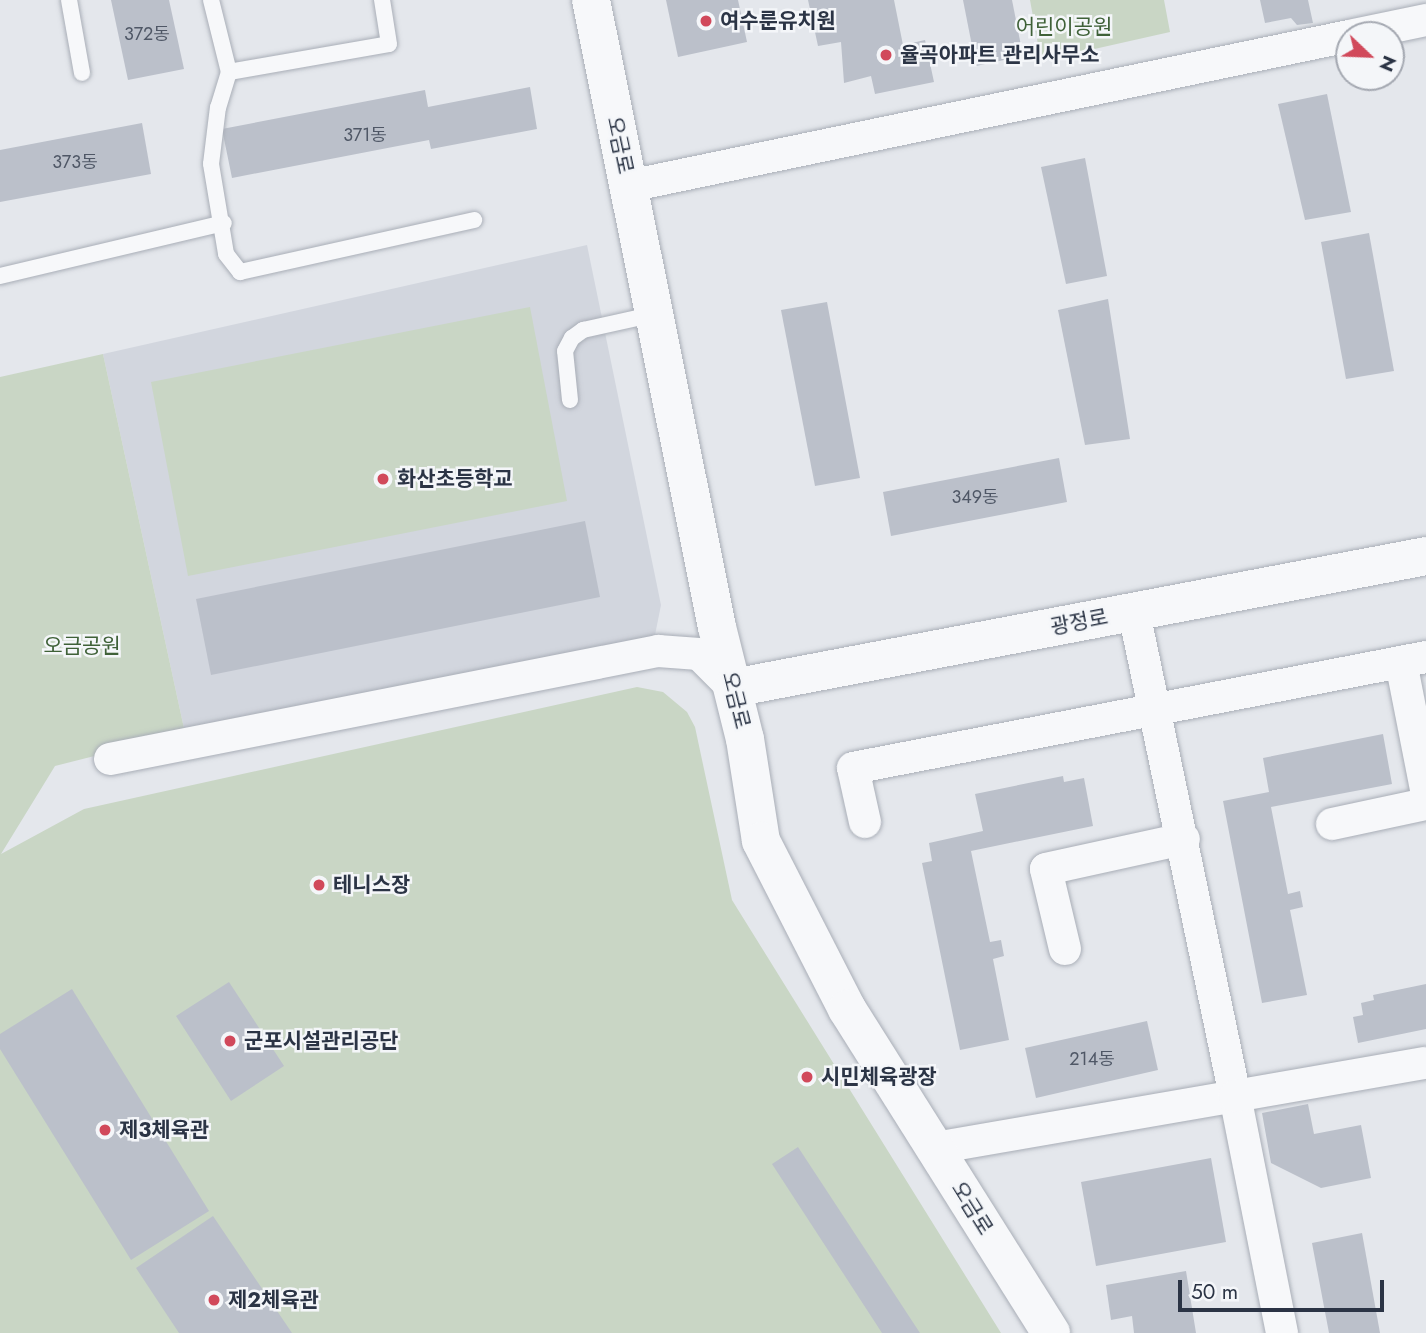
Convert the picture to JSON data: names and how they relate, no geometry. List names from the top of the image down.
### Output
{
  "streets": {
    "street": ["오금로", "광정로"]
  },
  "crossings": [
    ["오금로", "광정로"]
  ],
  "parks": ["어린이공원", "오금공원"],
  "places": [
    "여수룬유치원",
    "율곡아파트 관리사무소",
    "화산초등학교",
    "테니스장",
    "군포시설관리공단",
    "시민체육광장",
    "제3체육관",
    "제2체육관"
  ],
  "house_numbers": [
    "372동",
    "371동",
    "373동",
    "349동",
    "214동"
  ],
  "scale_bar": "50 m",
  "north": "bottom right"
}
